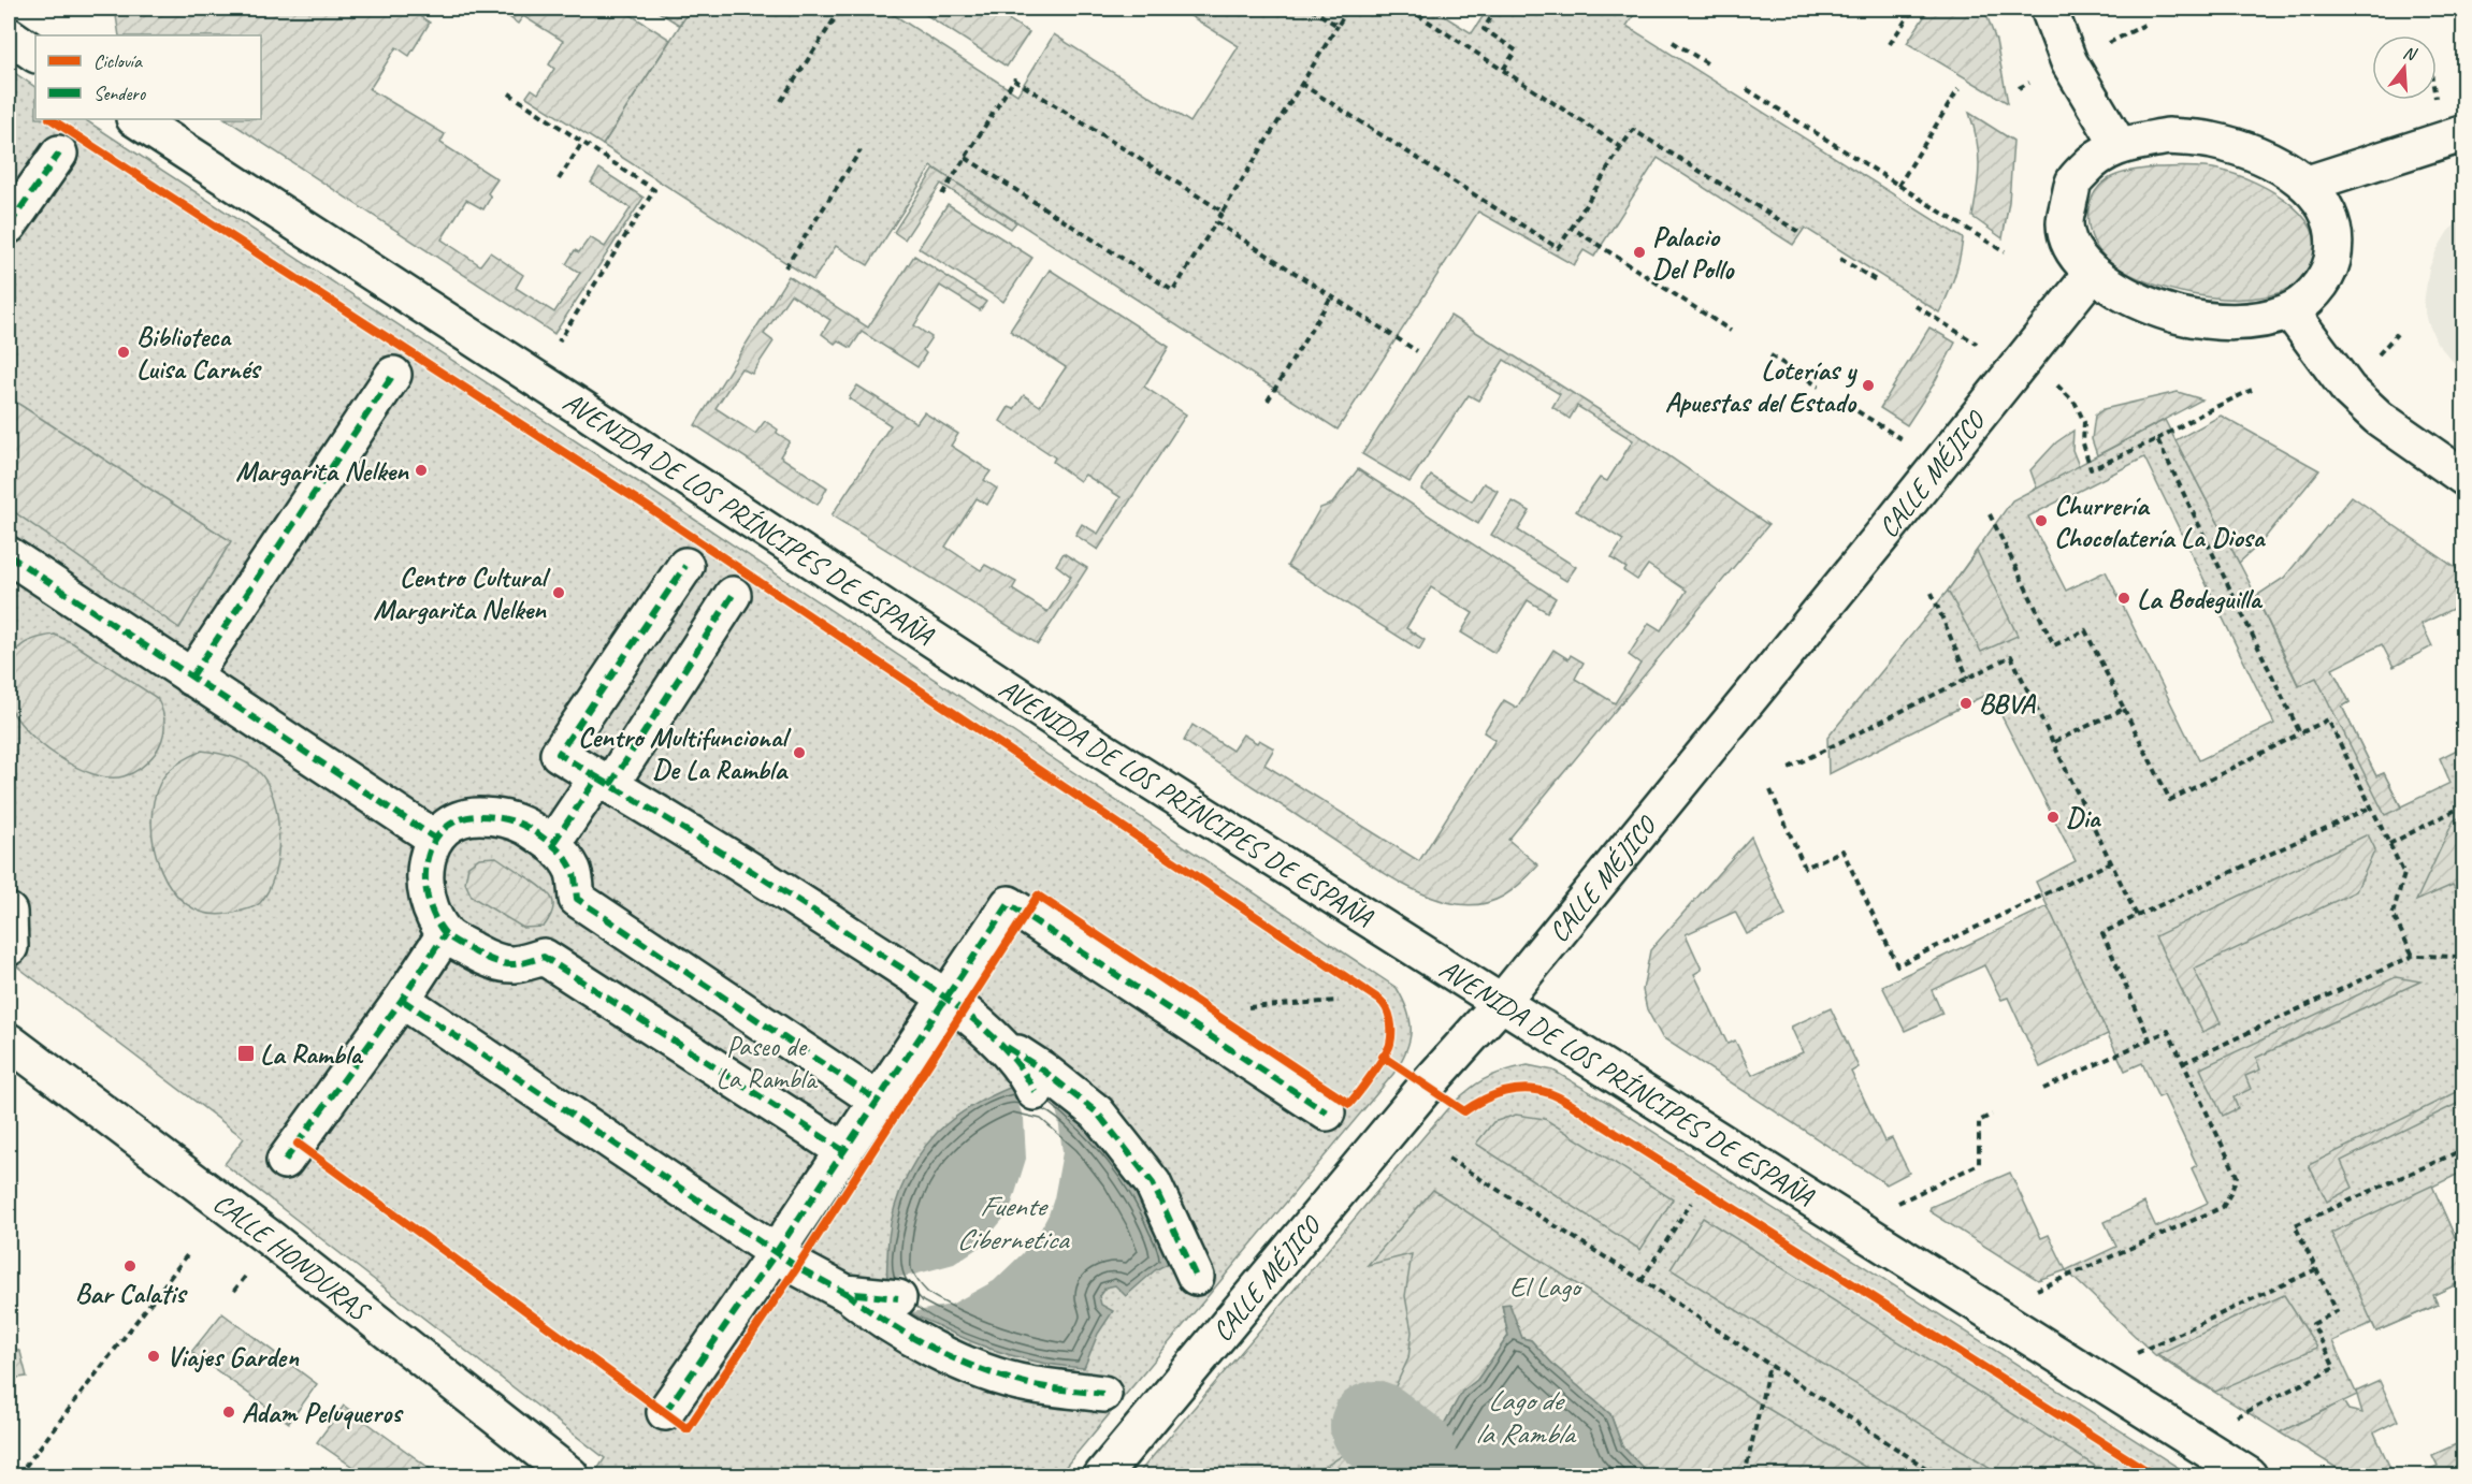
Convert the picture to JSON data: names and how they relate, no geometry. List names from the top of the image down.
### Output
{
  "streets": {
    "street": ["CALLE MÉJICO", "AVENIDA DE LOS PRÍNCIPES DE ESPAÑA", "CALLE HONDURAS"]
  },
  "crossings": [
    ["CALLE MÉJICO", "AVENIDA DE LOS PRÍNCIPES DE ESPAÑA"]
  ],
  "water": ["Fuente Cibernetica", "Lago de la Rambla"],
  "parks": ["Paseo de La Rambla", "El Lago"],
  "places": {
    "other": [
      "Palacio Del Pollo",
      "Biblioteca Luisa Carnés",
      "Loterías y Apuestas del Estado",
      "Margarita Nelken",
      "Churrería Chocolatería La Diosa",
      "Centro Cultural Margarita Nelken",
      "La Bodeguilla",
      "BBVA",
      "Centro Multifuncional De La Rambla",
      "Dia",
      "Bar Calatis",
      "Viajes Garden",
      "Adam Peluqueros"
    ],
    "transit": ["La Rambla"]
  },
  "legend": ["Ciclovía", "Sendero"],
  "north": "top"
}
